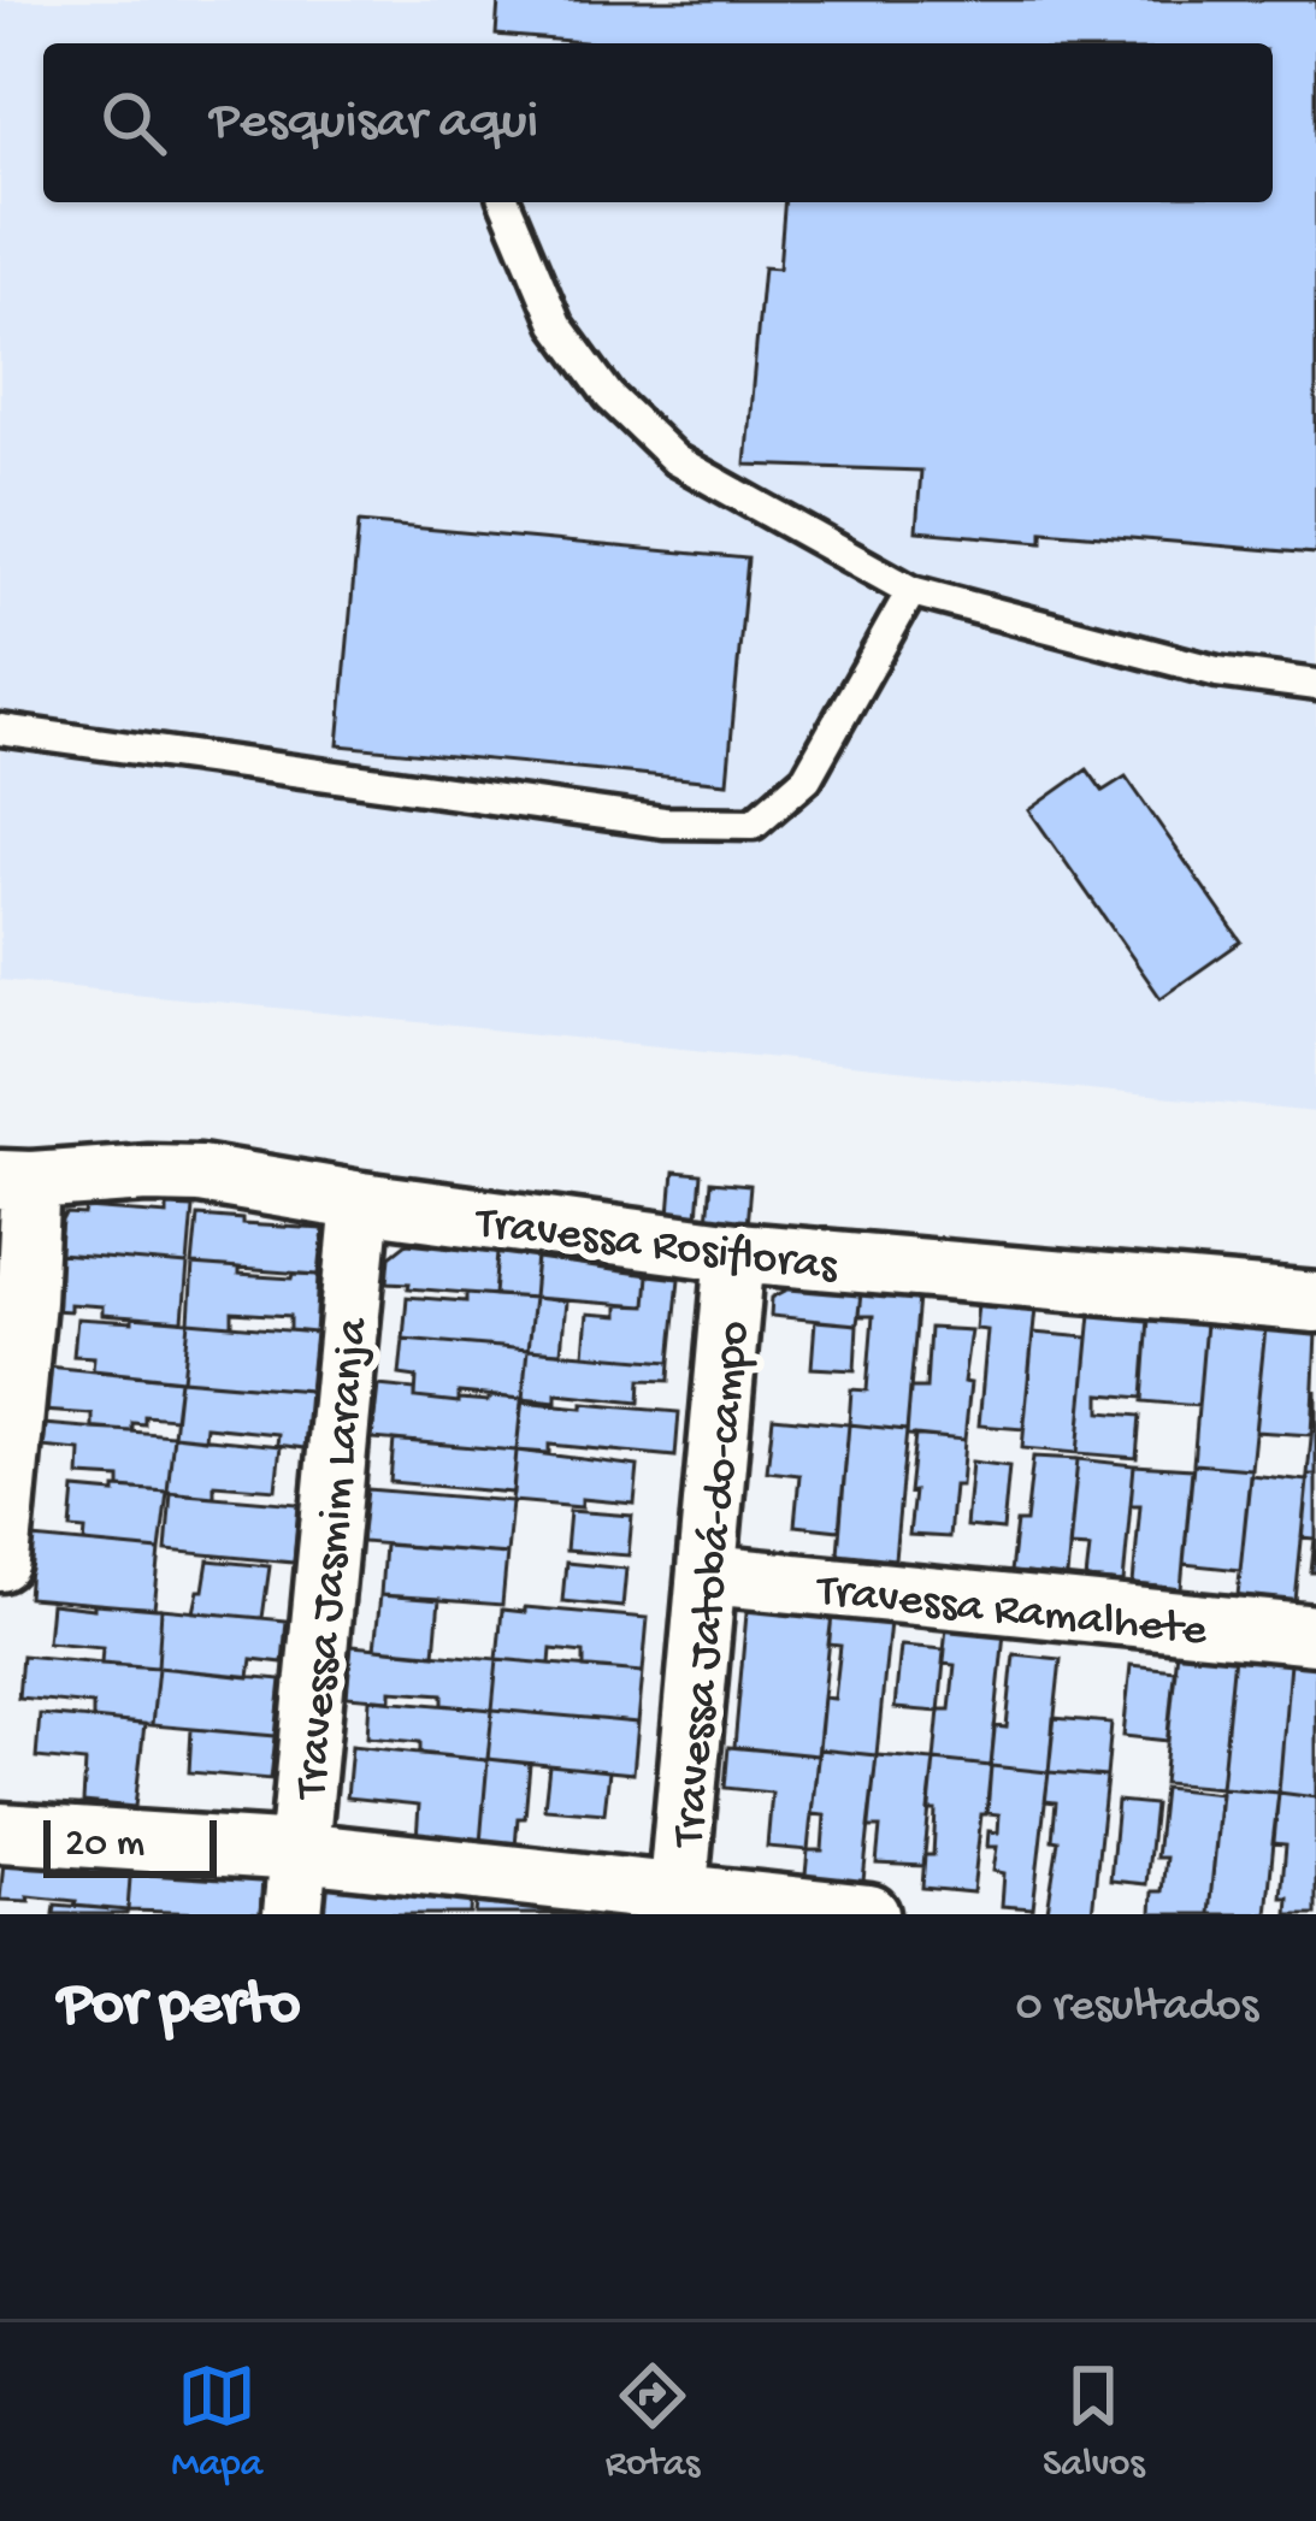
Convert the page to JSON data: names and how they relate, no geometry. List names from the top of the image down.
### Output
{
  "streets": {
    "street": [
      "Travessa Rosifloras",
      "Travessa Jasmim Laranja",
      "Travessa Jatobá-do-campo",
      "Travessa Ramalhete"
    ]
  },
  "crossings": [
    ["Travessa Rosifloras", "Travessa Jasmim Laranja"],
    ["Travessa Rosifloras", "Travessa Jatobá-do-campo"],
    ["Travessa Jatobá-do-campo", "Travessa Ramalhete"]
  ],
  "scale_bar": "20 m",
  "page": {
    "search": "Pesquisar aqui",
    "scale": "20 m",
    "heading": ["Por perto", "0 resultados"],
    "nav": ["Mapa", "Rotas", "Salvos"]
  }
}
